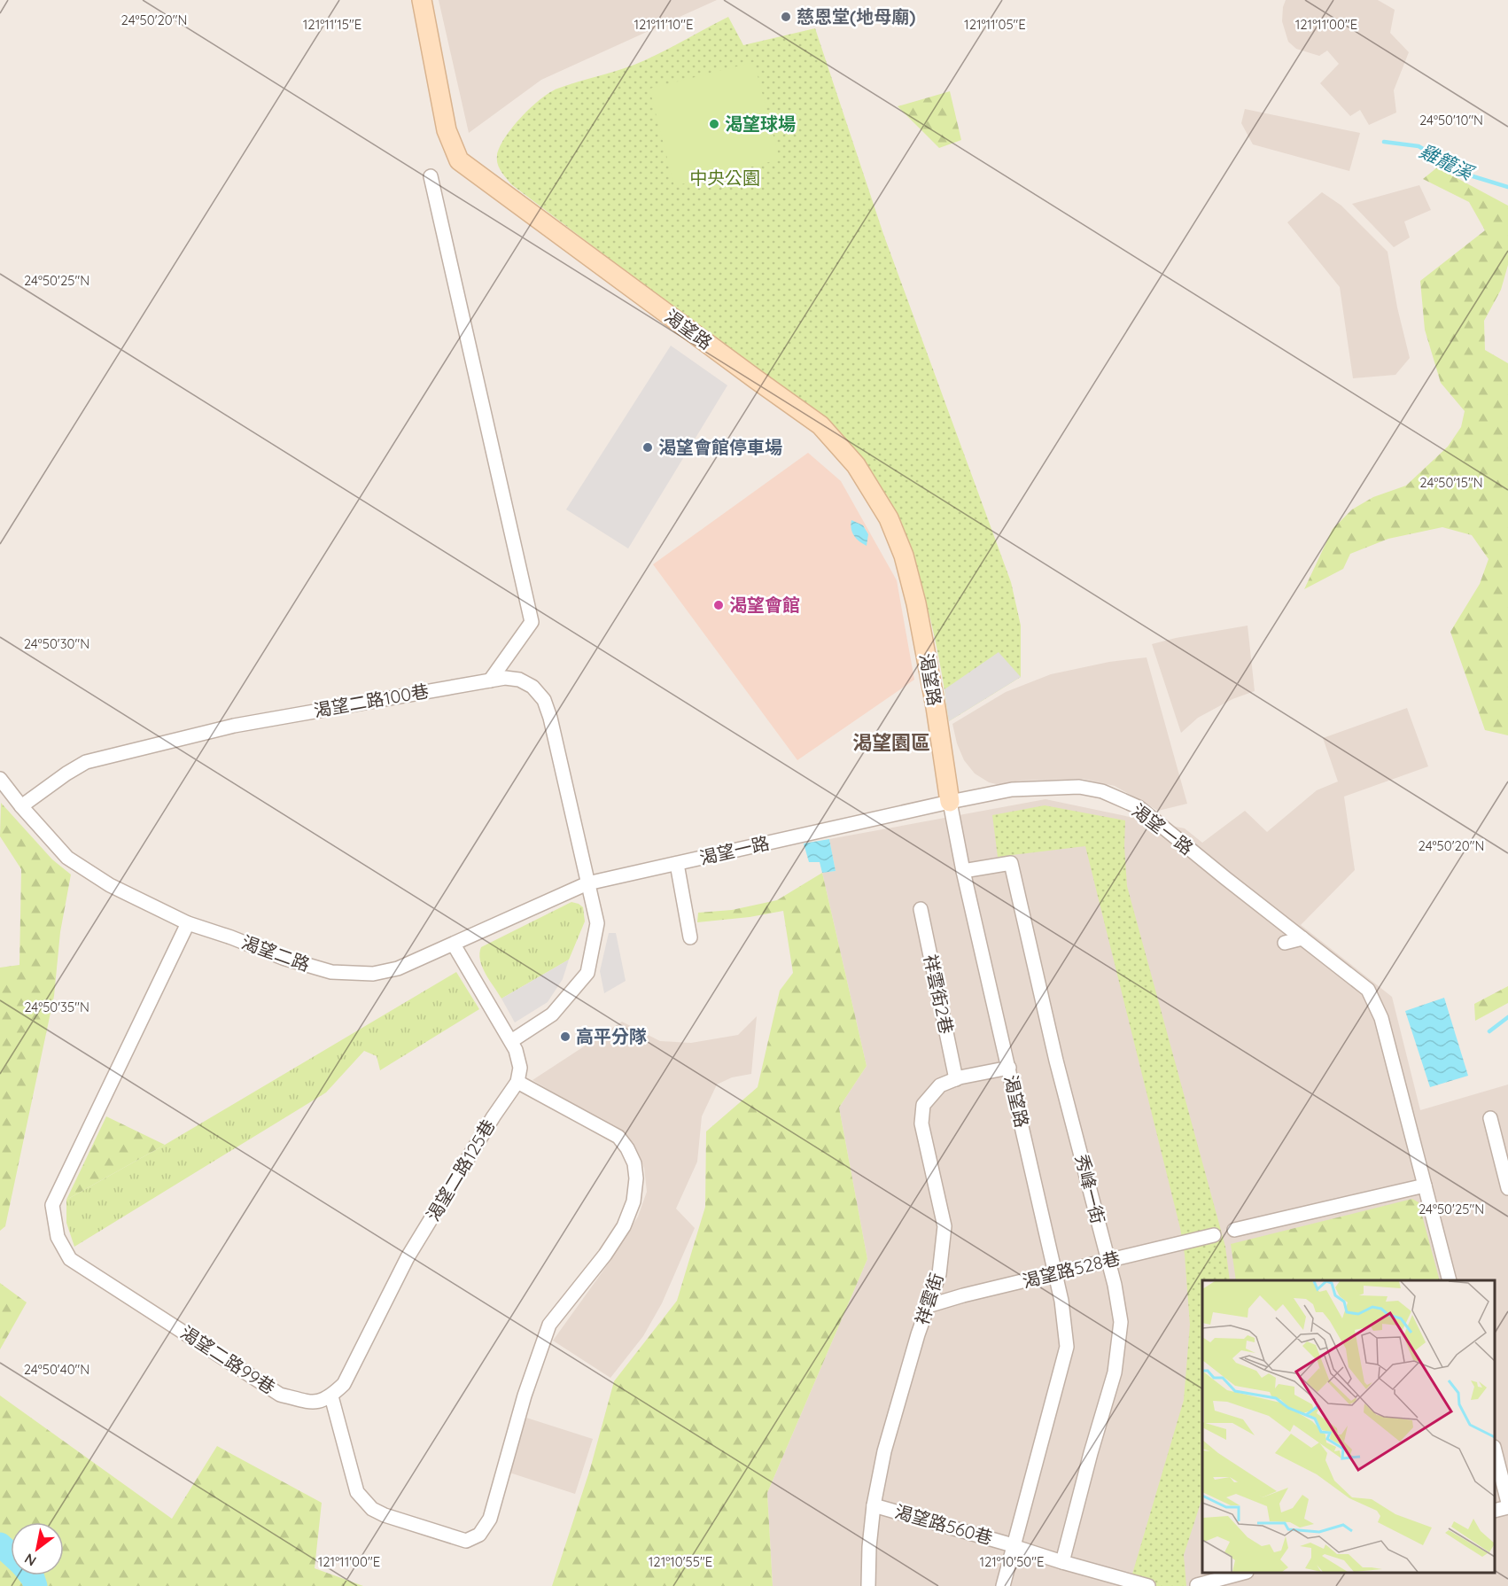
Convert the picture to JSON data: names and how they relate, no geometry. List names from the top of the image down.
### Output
{
  "streets": {
    "street": [
      "渴望路",
      "渴望二路100巷",
      "渴望一路",
      "渴望二路",
      "祥雲街2巷",
      "渴望二路125巷",
      "秀峰一街",
      "渴望路528巷",
      "祥雲街",
      "渴望二路99巷",
      "渴望路560巷"
    ]
  },
  "crossings": [
    ["渴望路", "渴望一路"],
    ["渴望路", "秀峰一街"],
    ["渴望路", "渴望路528巷"],
    ["渴望路", "祥雲街"],
    ["渴望路", "渴望路560巷"],
    ["渴望二路100巷", "渴望一路"],
    ["渴望二路100巷", "渴望二路"],
    ["渴望一路", "渴望二路"],
    ["渴望二路", "渴望二路99巷"],
    ["祥雲街2巷", "祥雲街"],
    ["渴望二路125巷", "渴望二路99巷"],
    ["秀峰一街", "渴望路528巷"],
    ["秀峰一街", "渴望路560巷"],
    ["渴望路528巷", "祥雲街"],
    ["祥雲街", "渴望路560巷"]
  ],
  "districts": ["渴望園區"],
  "water": ["雞籠溪"],
  "parks": ["中央公園"],
  "places": [
    "慈恩堂(地母廟)",
    "渴望球場",
    "渴望會館停車場",
    "渴望會館",
    "高平分隊"
  ],
  "north": "bottom left",
  "coordinates": [
    "24°50'20\"N",
    "121°11'15\"E",
    "121°11'10\"E",
    "121°11'05\"E",
    "121°11'00\"E",
    "24°50'10\"N",
    "24°50'25\"N",
    "24°50'15\"N",
    "24°50'30\"N",
    "24°50'35\"N",
    "24°50'40\"N",
    "121°10'55\"E",
    "121°10'50\"E"
  ]
}
